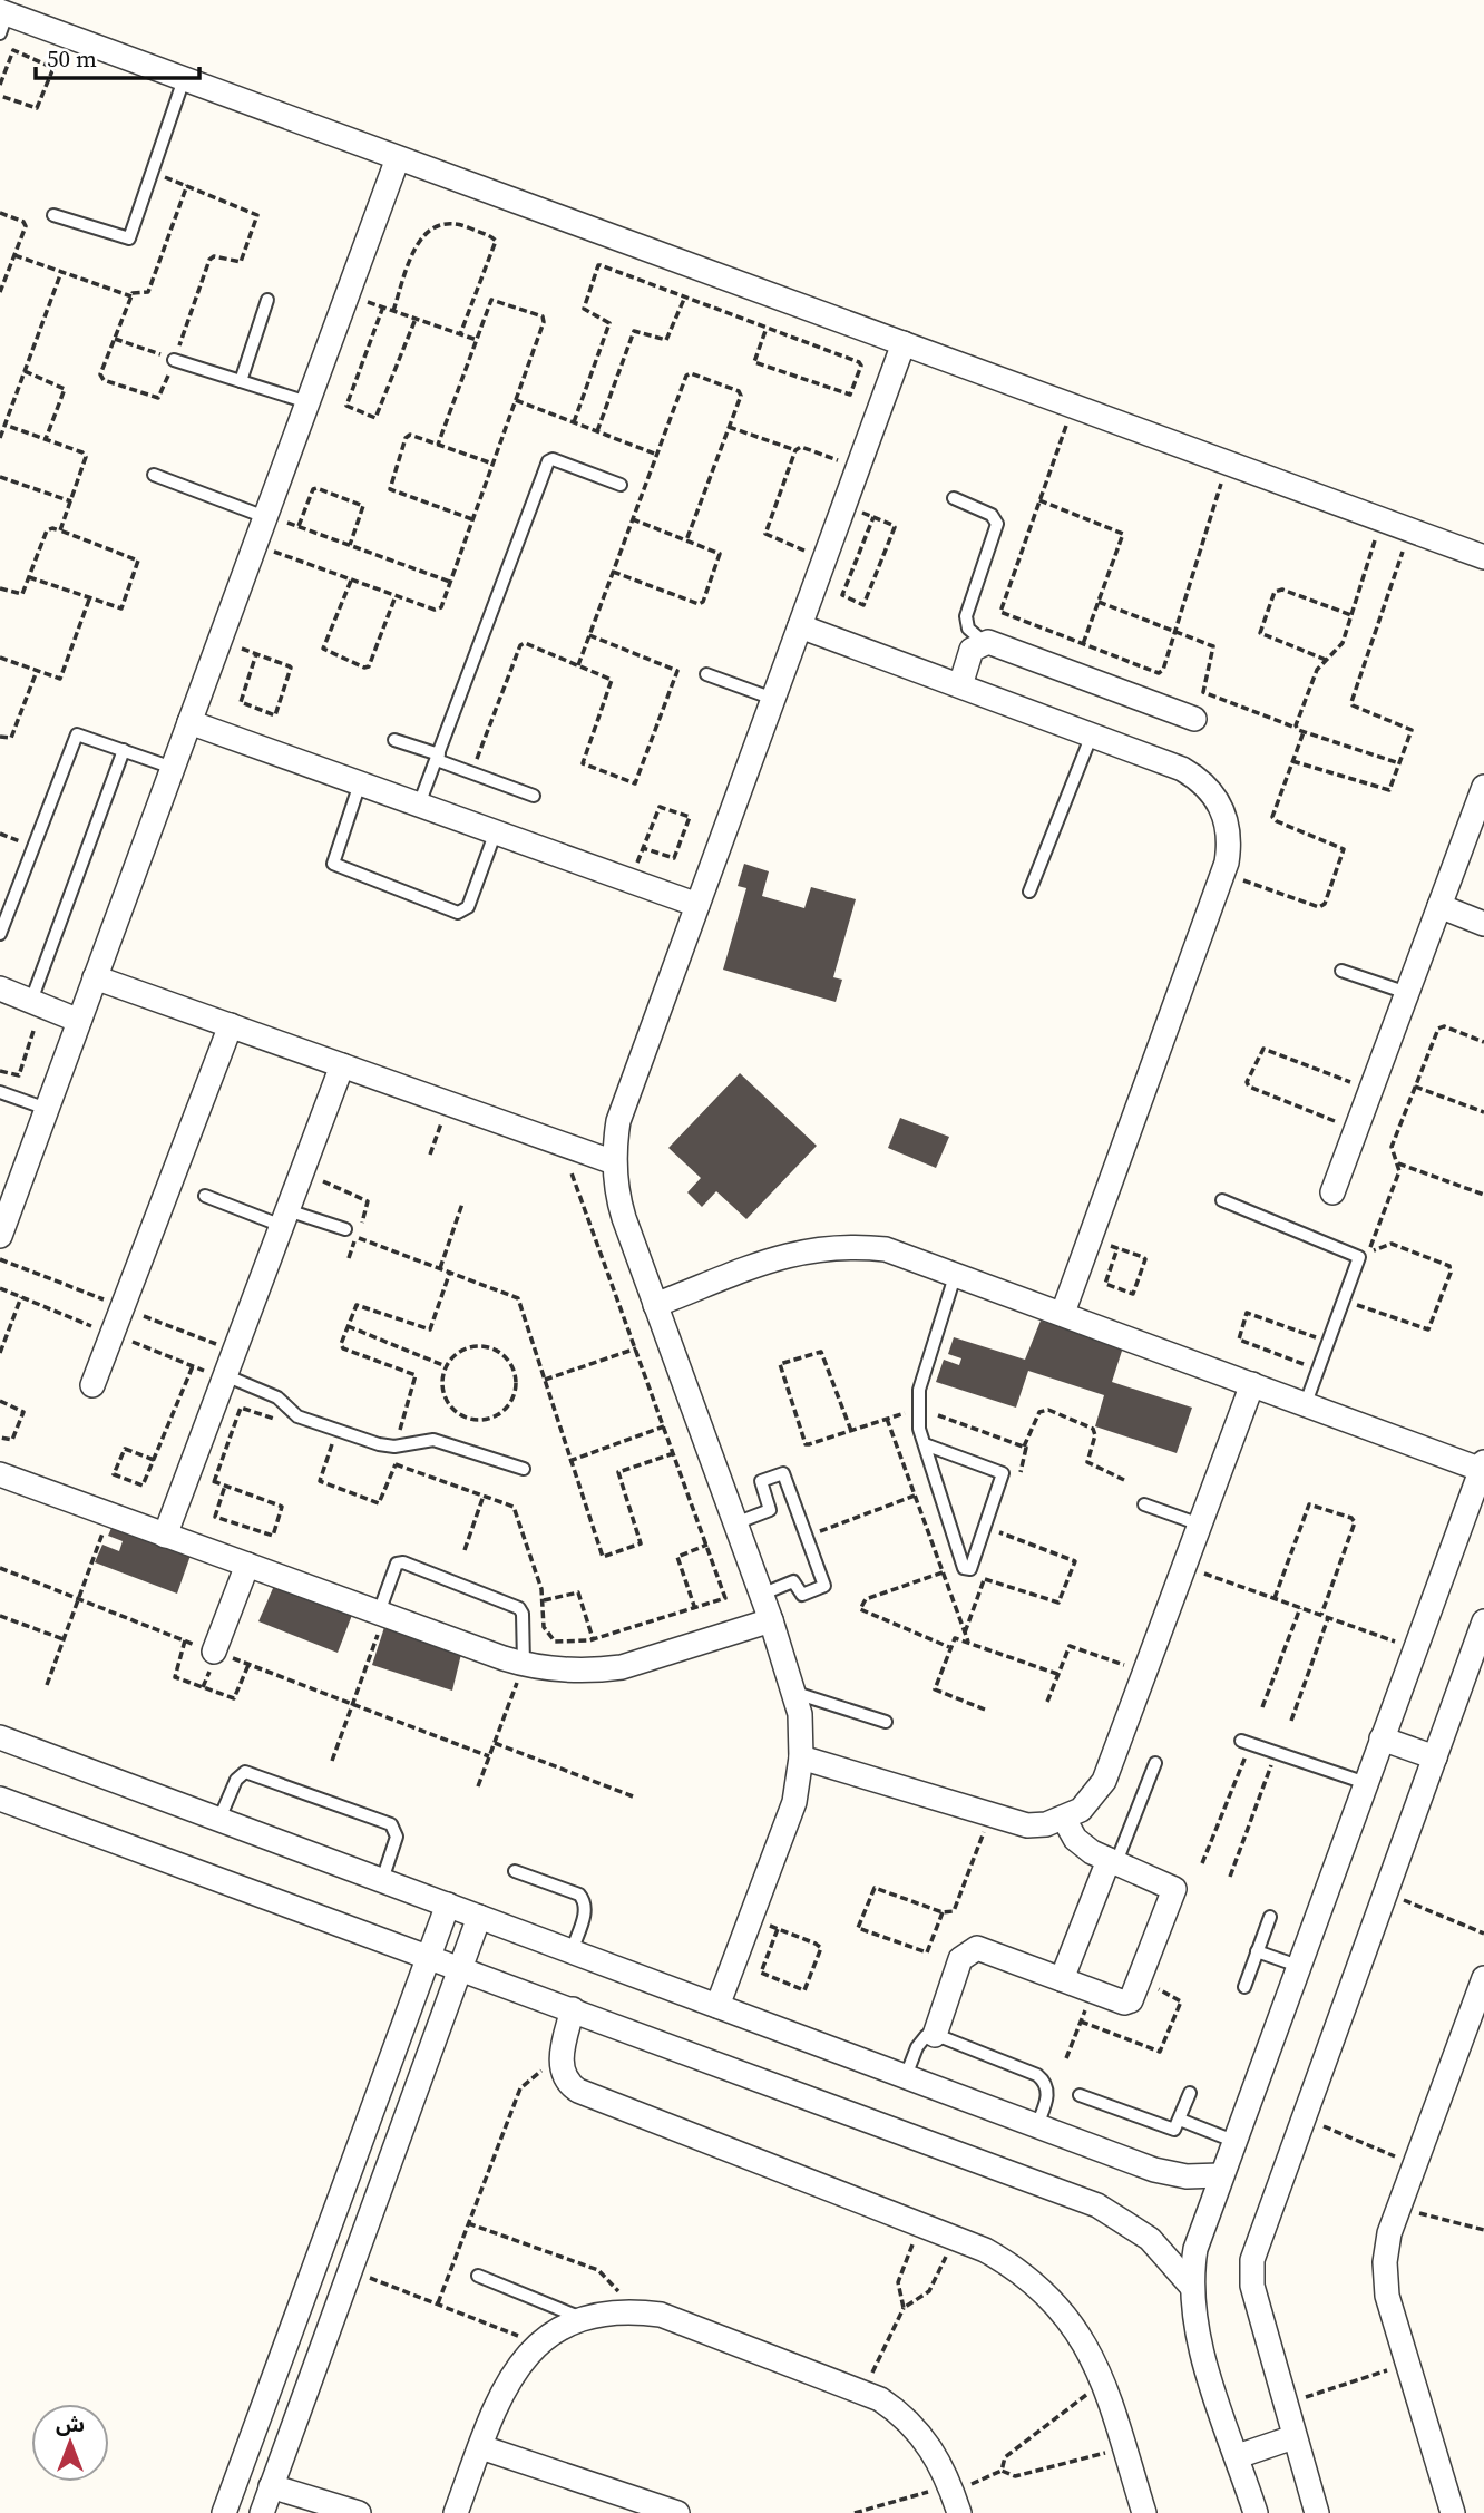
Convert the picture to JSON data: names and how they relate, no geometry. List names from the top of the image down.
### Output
{
  "scale_bar": "50 m",
  "north": "top"
}
